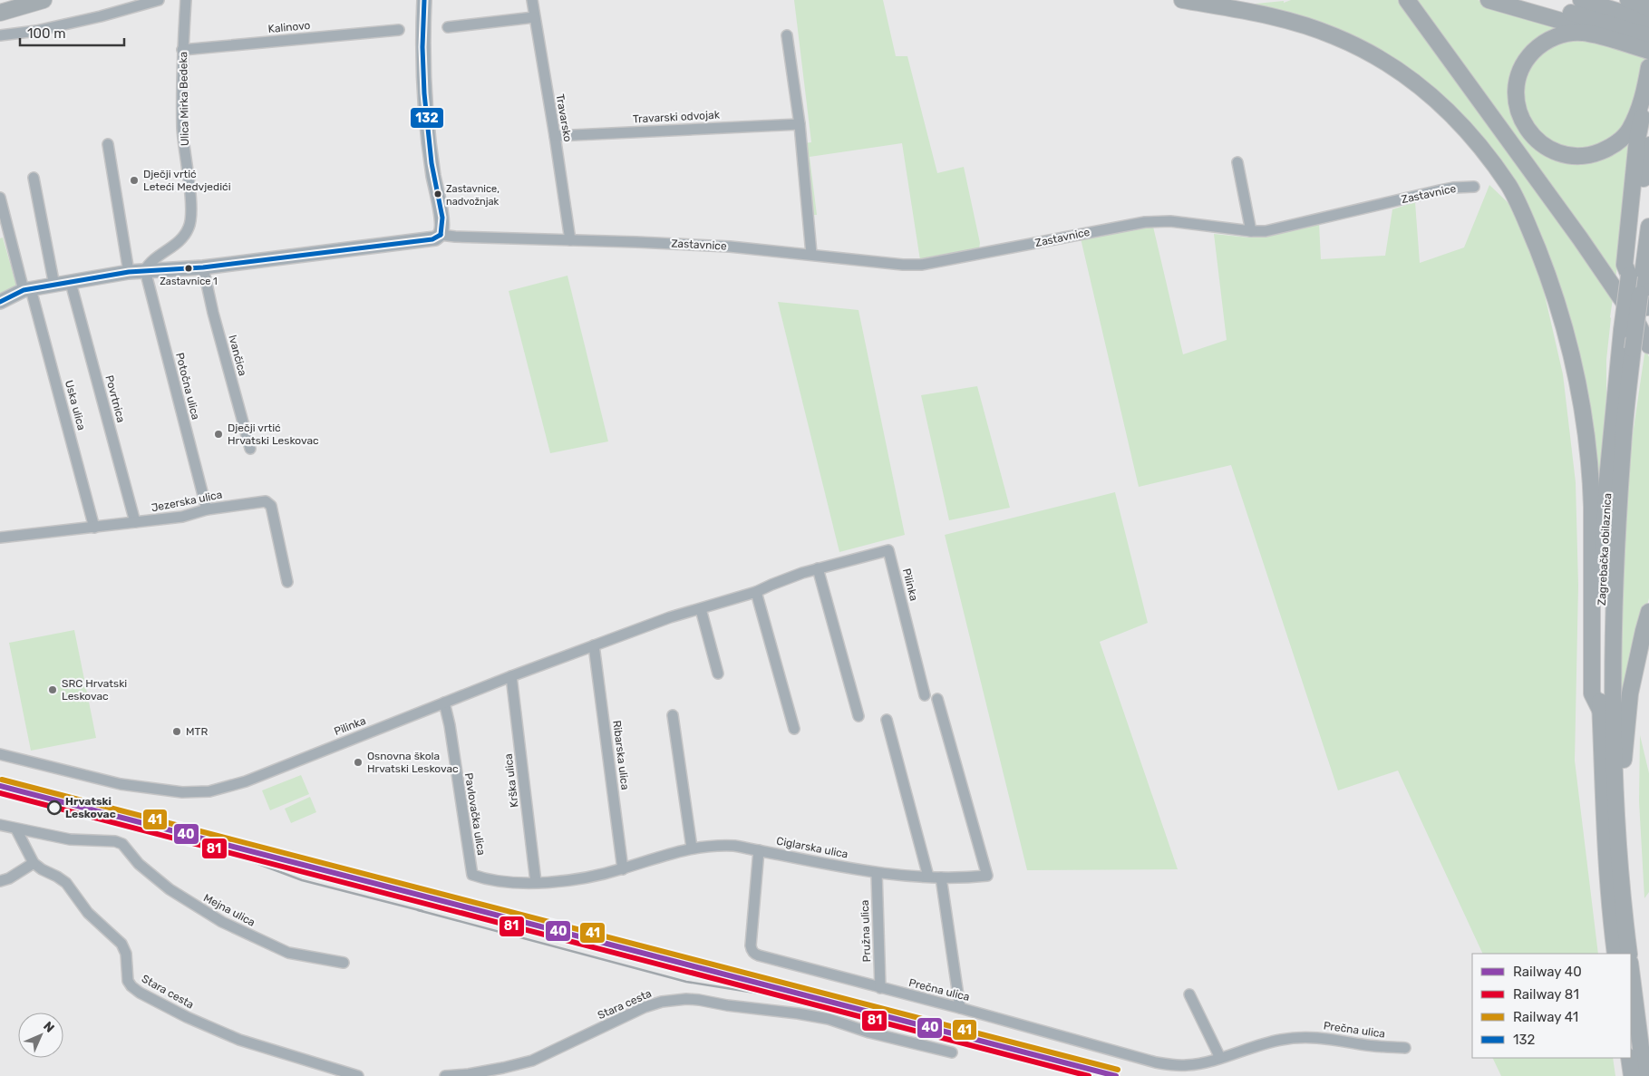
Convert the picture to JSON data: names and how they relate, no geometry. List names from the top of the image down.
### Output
{
  "streets": {
    "highway": ["Zagrebačka obilaznica"],
    "main road": ["Zastavnice"],
    "street": [
      "Kalinovo",
      "Ulica Mirka Bedeka",
      "Travarski odvojak",
      "Travarsko",
      "Ivančica",
      "Potočna ulica",
      "Povrtnica",
      "Uska ulica",
      "Jezerska ulica",
      "Pilinka",
      "Ribarska ulica",
      "Krška ulica",
      "Pavlovačka ulica",
      "Ciglarska ulica",
      "Mejna ulica",
      "Pružna ulica",
      "Prečna ulica",
      "Stara cesta"
    ]
  },
  "crossings": [
    ["Kalinovo", "Ulica Mirka Bedeka"],
    ["Ulica Mirka Bedeka", "Zastavnice"],
    ["Ulica Mirka Bedeka", "Potočna ulica"],
    ["Travarski odvojak", "Travarsko"],
    ["Travarsko", "Zastavnice"],
    ["Zastavnice", "Ivančica"],
    ["Zastavnice", "Potočna ulica"],
    ["Potočna ulica", "Jezerska ulica"],
    ["Povrtnica", "Jezerska ulica"],
    ["Uska ulica", "Jezerska ulica"],
    ["Pilinka", "Ribarska ulica"],
    ["Pilinka", "Krška ulica"],
    ["Pilinka", "Pavlovačka ulica"],
    ["Ribarska ulica", "Ciglarska ulica"],
    ["Krška ulica", "Ciglarska ulica"],
    ["Pavlovačka ulica", "Ciglarska ulica"],
    ["Ciglarska ulica", "Pružna ulica"],
    ["Ciglarska ulica", "Prečna ulica"],
    ["Pružna ulica", "Prečna ulica"]
  ],
  "places": [
    "Dječji vrtić Leteći Medvjedići",
    "Zastavnice, nadvožnjak",
    "Zastavnice 1",
    "Dječji vrtić Hrvatski Leskovac",
    "SRC Hrvatski Leskovac",
    "MTR",
    "Osnovna škola Hrvatski Leskovac",
    "Hrvatski Leskovac"
  ],
  "lines": [
    "transit line 132",
    "rail line 41",
    "rail line 40",
    "rail line 81"
  ],
  "legend": [
    "Railway 40",
    "Railway 81",
    "Railway 41",
    "132"
  ],
  "scale_bar": "100 m",
  "north": "top right"
}
